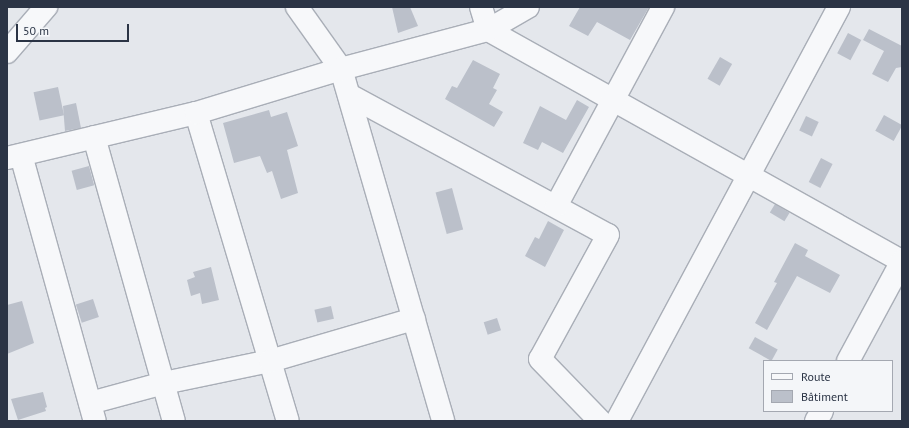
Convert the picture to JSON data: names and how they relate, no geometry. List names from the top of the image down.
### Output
{
  "legend": ["Route", "Bâtiment"],
  "scale_bar": "50 m"
}
